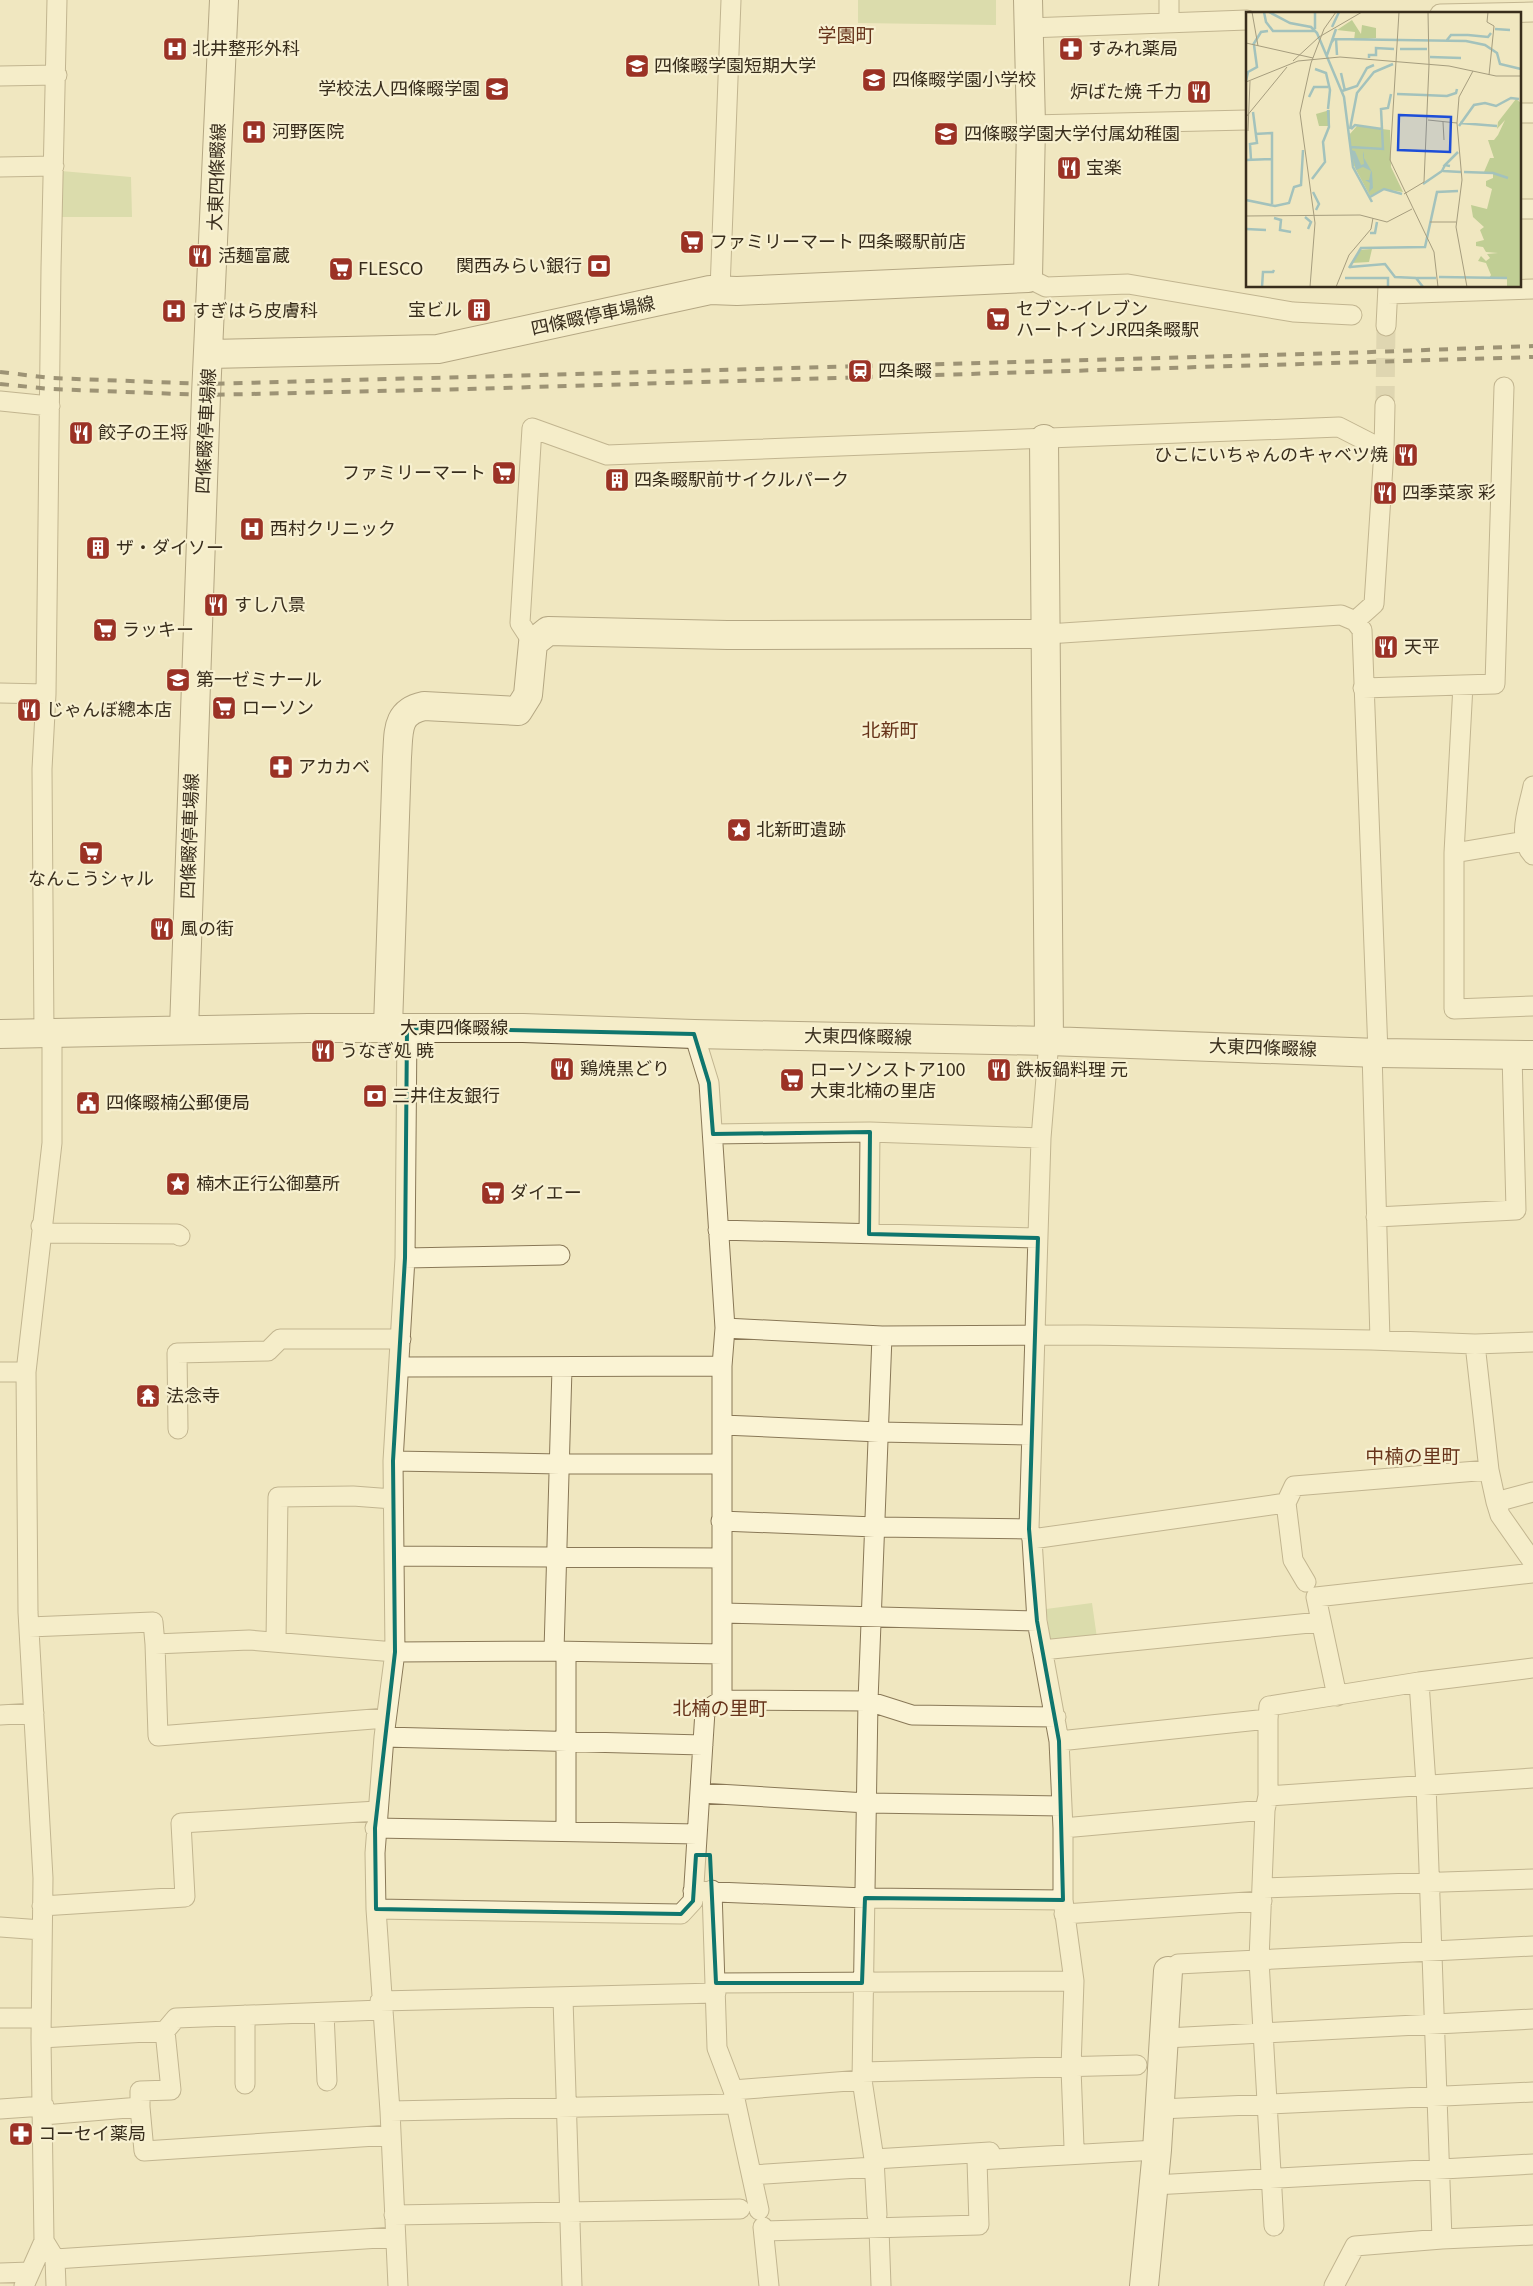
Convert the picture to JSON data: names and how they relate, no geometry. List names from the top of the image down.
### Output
{
  "streets": {
    "main road": ["大東四條畷線", "四條畷停車場線"]
  },
  "crossings": [
    ["大東四條畷線", "四條畷停車場線"]
  ],
  "districts": [
    "学園町",
    "北新町",
    "中楠の里町",
    "北楠の里町"
  ],
  "places": {
    "hospital": [
      "北井整形外科",
      "河野医院",
      "すぎはら皮膚科",
      "西村クリニック"
    ],
    "pharmacy": ["すみれ薬局", "アカカベ", "コーセイ薬局"],
    "school or university": [
      "四條畷学園短期大学",
      "四條畷学園小学校",
      "学校法人四條畷学園",
      "四條畷学園大学付属幼稚園",
      "第一ゼミナール"
    ],
    "restaurant": [
      "炉ばた焼 千力",
      "宝楽",
      "活麺富蔵",
      "餃子の王将",
      "ひこにいちゃんのキャベツ焼",
      "四季菜家 彩",
      "すし八景",
      "天平",
      "じゃんぼ總本店",
      "風の街",
      "うなぎ処 暁",
      "鶏焼黒どり",
      "鉄板鍋料理 元"
    ],
    "supermarket": [
      "ファミリーマート 四条畷駅前店",
      "FLESCO",
      "セブン-イレブン ハートインJR四条畷駅",
      "ファミリーマート",
      "ラッキー",
      "ローソン",
      "なんこうシャル",
      "ローソンストア100 大東北楠の里店",
      "ダイエー"
    ],
    "bank": ["関西みらい銀行", "三井住友銀行"],
    "building": ["宝ビル", "四条畷駅前サイクルパーク", "ザ・ダイソー"],
    "station": ["四条畷"],
    "place": ["北新町遺跡", "楠木正行公御墓所"],
    "public building": ["四條畷楠公郵便局"],
    "temple": ["法念寺"]
  }
}
